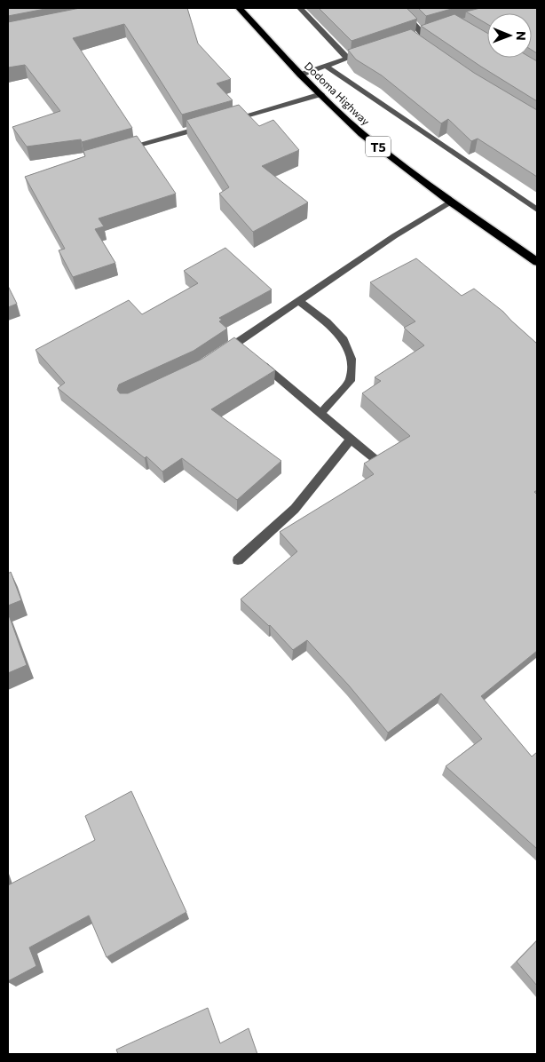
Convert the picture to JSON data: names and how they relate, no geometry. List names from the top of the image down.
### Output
{
  "streets": {
    "highway": ["Dodoma Highway", "T5"]
  },
  "north": "right"
}
